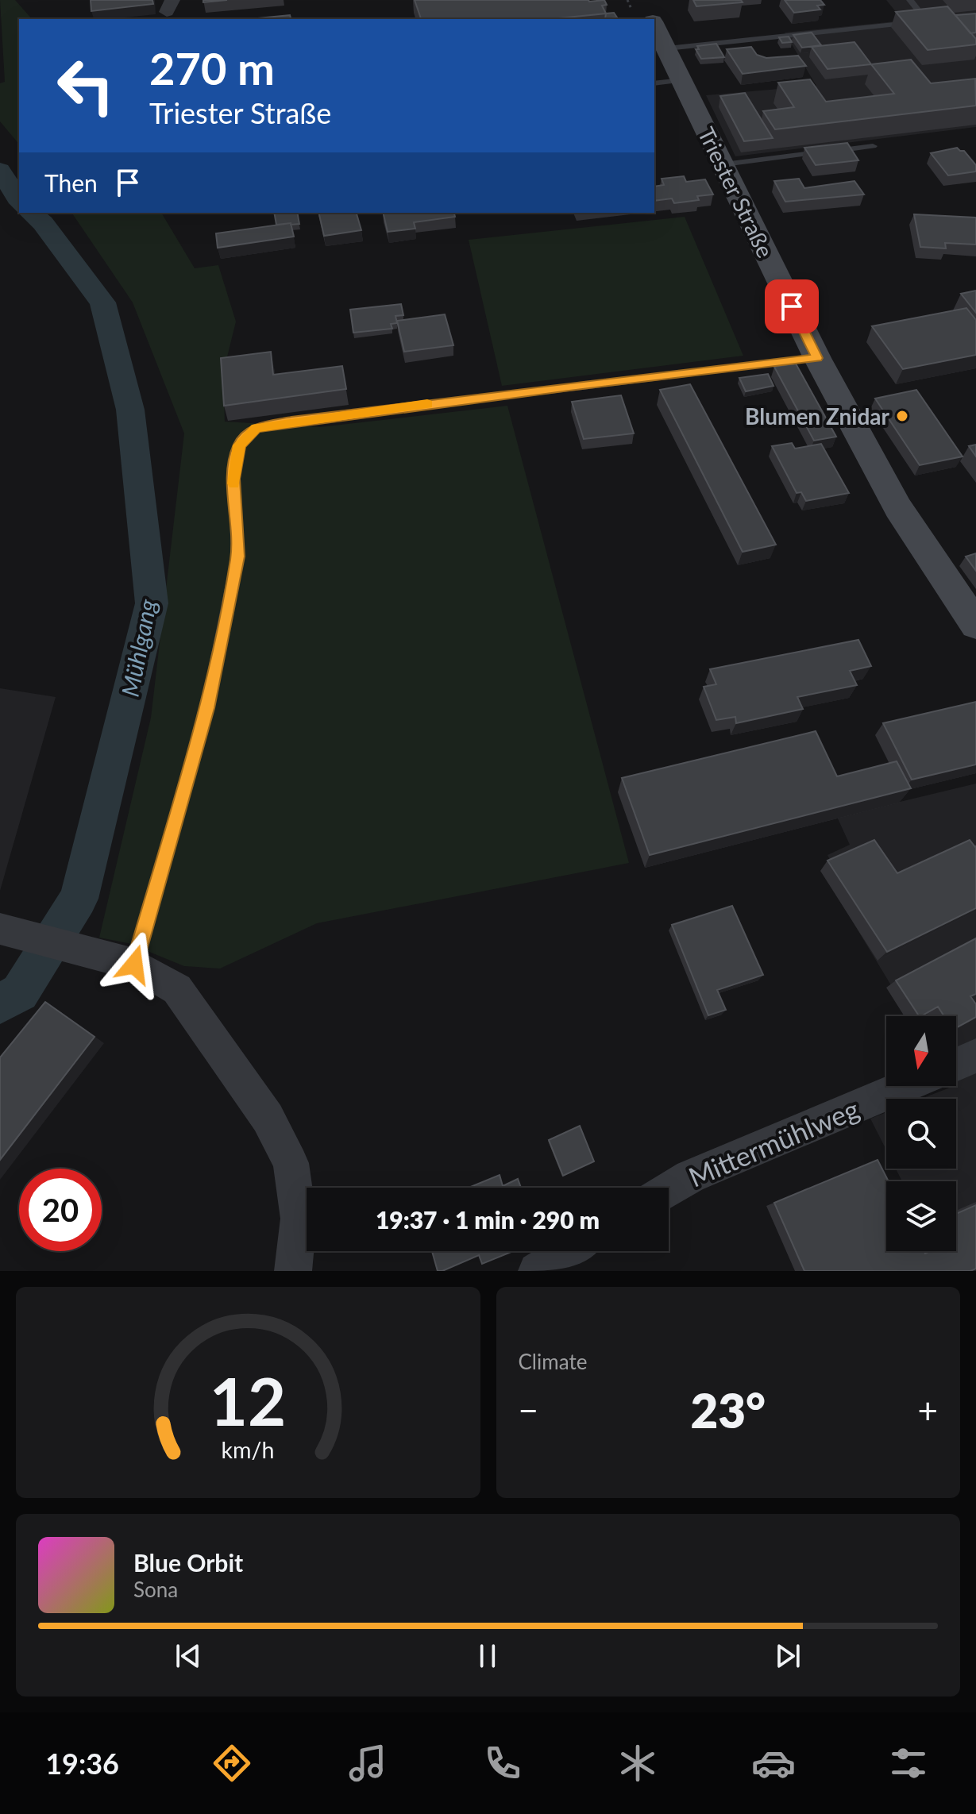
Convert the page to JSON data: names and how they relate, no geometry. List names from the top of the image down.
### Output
{
  "streets": {
    "main road": ["Triester Straße"],
    "street": ["Mittermühlweg"]
  },
  "water": ["Mühlgang"],
  "places": ["Blumen Znidar"],
  "north": "bottom",
  "page": {
    "turn": ["270 m", "Triester Straße"],
    "then": "Then",
    "limit": "20",
    "trip": "19:37 · 1 min · 290 m",
    "tile": "Climate",
    "heat": ["−", "23°", "+"],
    "song": ["Blue Orbit", "Sona"],
    "tabs": "19:36",
    "gauge": ["12", "km/h"]
  }
}
